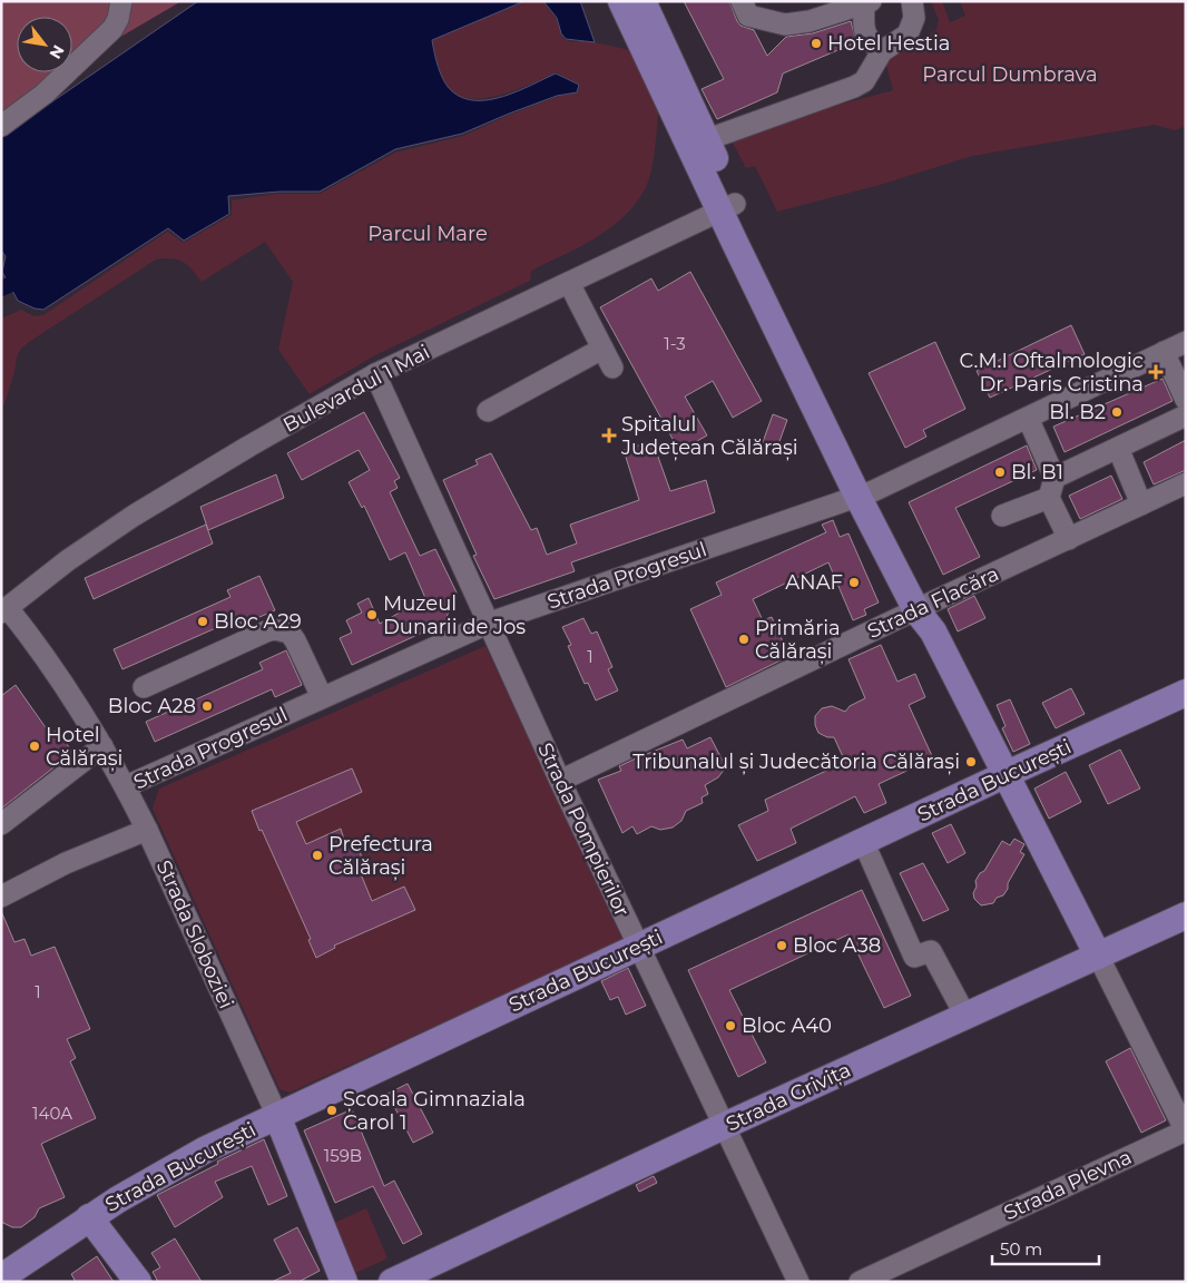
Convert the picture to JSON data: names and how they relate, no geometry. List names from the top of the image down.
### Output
{
  "streets": {
    "main road": ["Strada București", "Strada Sloboziei", "Strada Grivița"],
    "street": [
      "Bulevardul 1 Mai",
      "Strada Progresul",
      "Strada Flacăra",
      "Strada Pompierilor",
      "Strada Plevna"
    ]
  },
  "crossings": [
    ["Bulevardul 1 Mai", "Strada Pompierilor"],
    ["Bulevardul 1 Mai", "Strada Sloboziei"],
    ["Strada Progresul", "Strada Pompierilor"],
    ["Strada Progresul", "Strada Sloboziei"],
    ["Strada Flacăra", "Strada Pompierilor"],
    ["Strada București", "Strada Pompierilor"],
    ["Strada București", "Strada Sloboziei"],
    ["Strada Pompierilor", "Strada Grivița"]
  ],
  "parks": ["Parcul Dumbrava", "Parcul Mare"],
  "places": {
    "other": [
      "Hotel Hestia",
      "Bl. B2",
      "Bl. B1",
      "ANAF",
      "Muzeul Dunarii de Jos",
      "Bloc A29",
      "Primăria Călărași",
      "Bloc A28",
      "Hotel Călărași",
      "Tribunalul și Judecătoria Călărași",
      "Prefectura Călărași",
      "Bloc A38",
      "Bloc A40",
      "Școala Gimnaziala Carol 1"
    ],
    "health": ["C.M.I Oftalmologic Dr. Paris Cristina", "Spitalul Județean Călărași"]
  },
  "house_numbers": [
    "1-3",
    "1",
    "1",
    "140A",
    "159B"
  ],
  "scale_bar": "50 m",
  "north": "bottom right"
}
